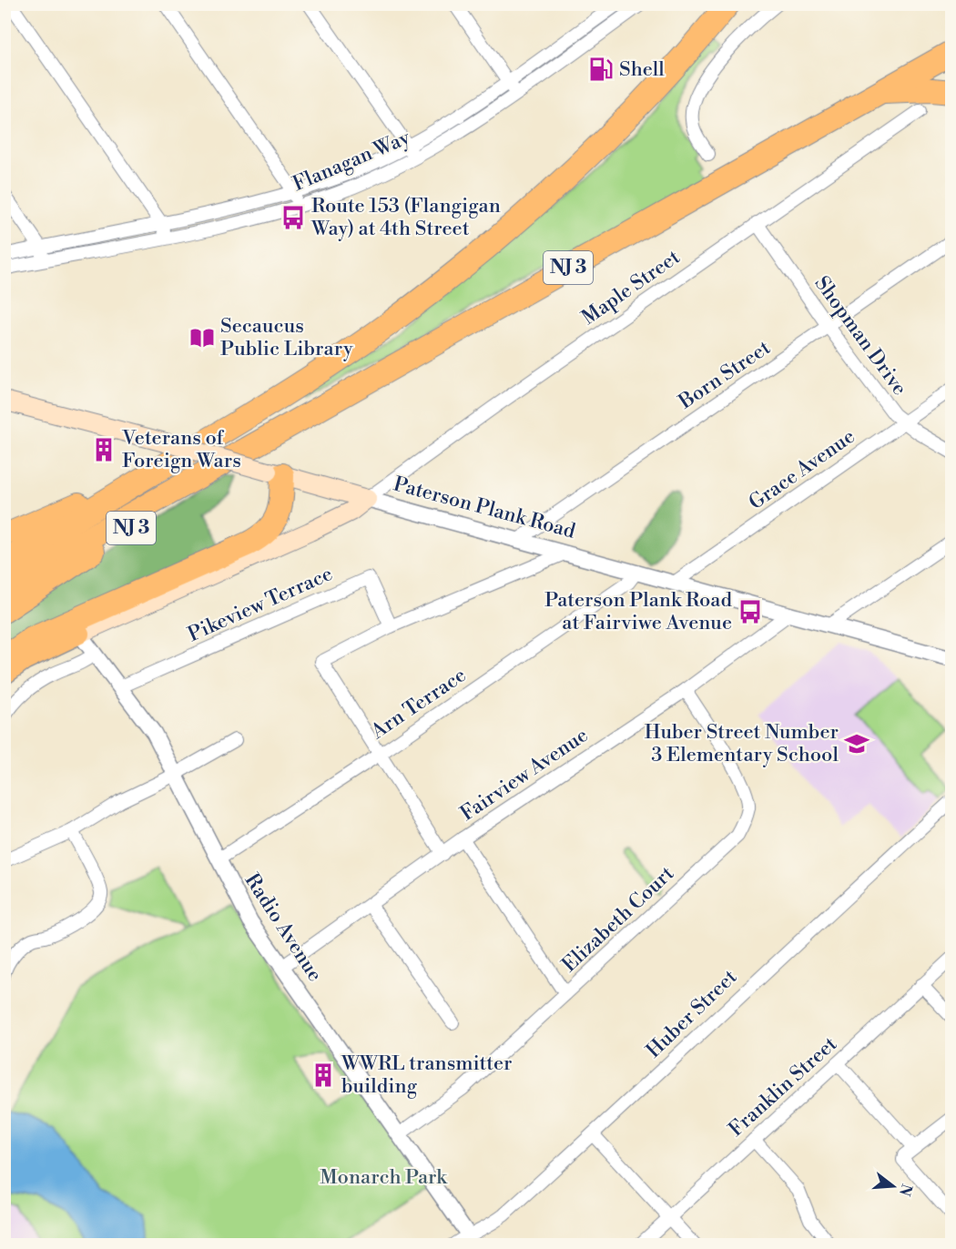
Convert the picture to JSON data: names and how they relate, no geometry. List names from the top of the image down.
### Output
{
  "streets": {
    "highway": ["NJ 3"],
    "main road": ["Paterson Plank Road"],
    "street": [
      "Flanagan Way",
      "Maple Street",
      "Shopman Drive",
      "Born Street",
      "Grace Avenue",
      "Pikeview Terrace",
      "Arn Terrace",
      "Fairview Avenue",
      "Elizabeth Court",
      "Radio Avenue",
      "Huber Street",
      "Franklin Street"
    ]
  },
  "crossings": [
    ["Maple Street", "Shopman Drive"],
    ["Maple Street", "Paterson Plank Road"],
    ["Shopman Drive", "Born Street"],
    ["Shopman Drive", "Grace Avenue"],
    ["Born Street", "Paterson Plank Road"],
    ["Grace Avenue", "Paterson Plank Road"],
    ["Paterson Plank Road", "Arn Terrace"],
    ["Paterson Plank Road", "Fairview Avenue"],
    ["Pikeview Terrace", "Radio Avenue"],
    ["Arn Terrace", "Radio Avenue"],
    ["Fairview Avenue", "Elizabeth Court"],
    ["Fairview Avenue", "Radio Avenue"],
    ["Elizabeth Court", "Radio Avenue"],
    ["Radio Avenue", "Huber Street"]
  ],
  "parks": ["Monarch Park"],
  "places": {
    "fuel station": ["Shell"],
    "bus stop": ["Route 153 (Flangigan Way) at 4th Street", "Paterson Plank Road at Fairviwe Avenue"],
    "library": ["Secaucus Public Library"],
    "building": ["Veterans of Foreign Wars", "WWRL transmitter building"],
    "school or university": ["Huber Street Number 3 Elementary School"]
  },
  "north": "right"
}
